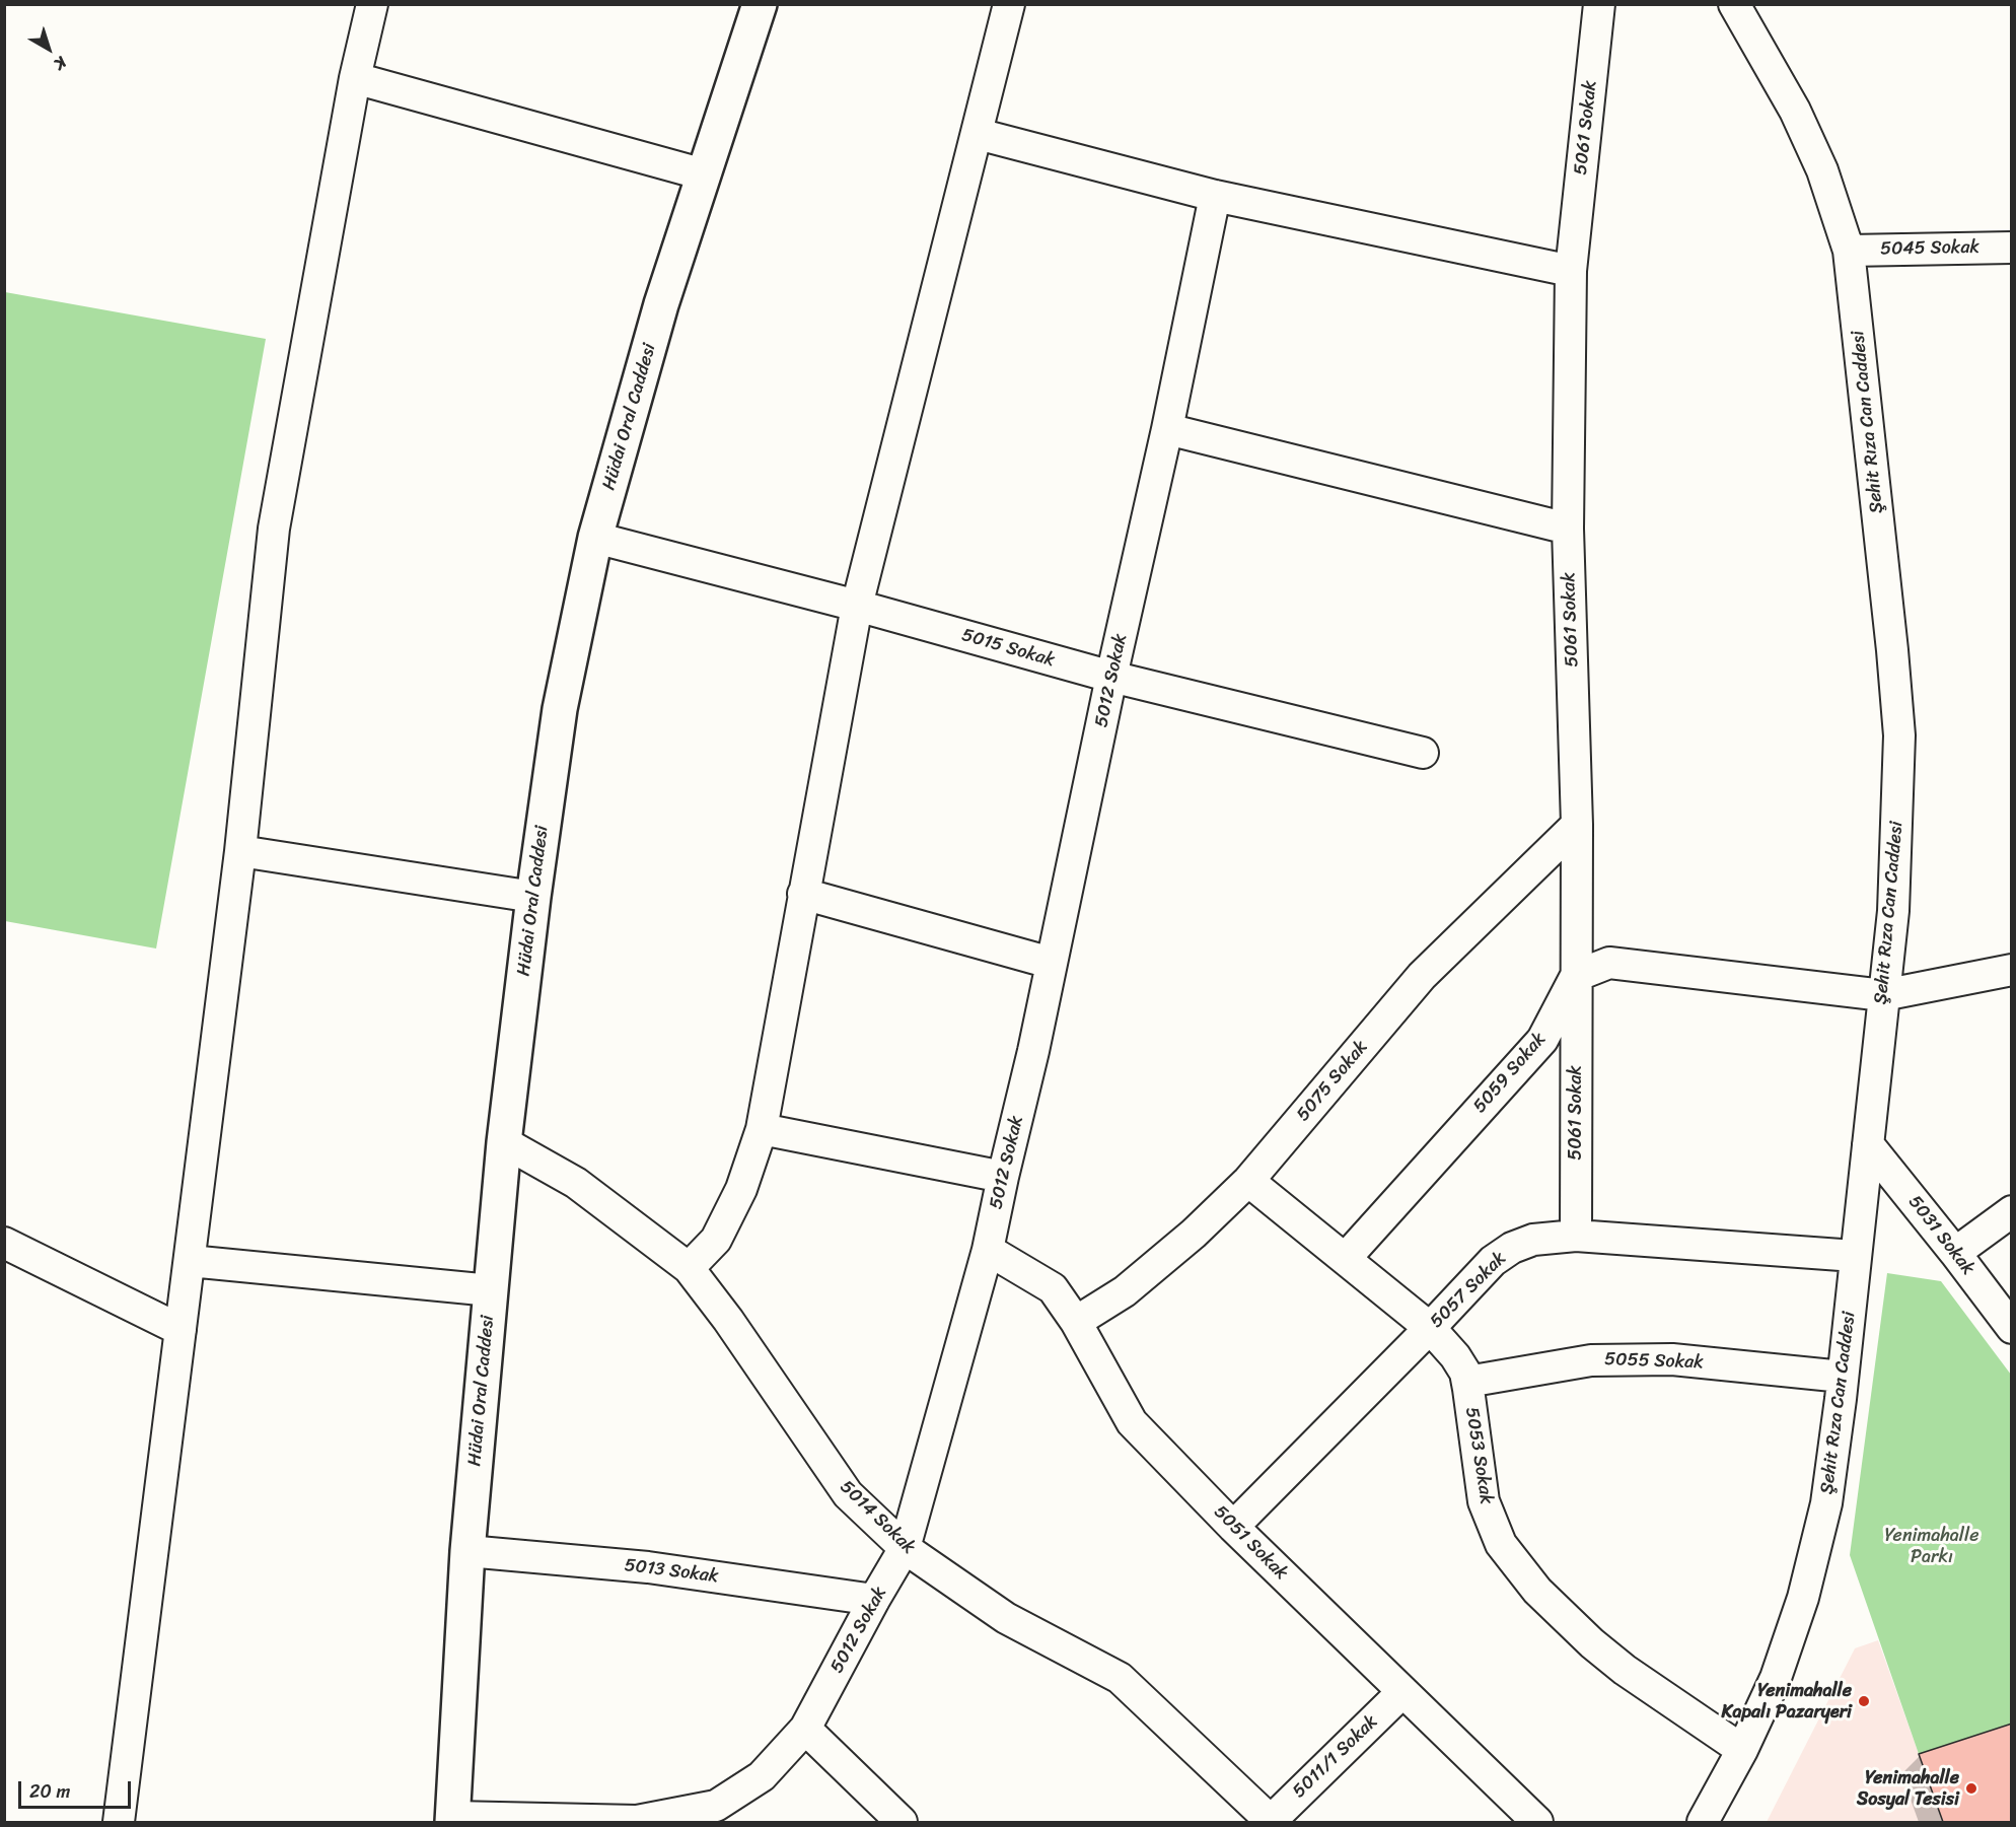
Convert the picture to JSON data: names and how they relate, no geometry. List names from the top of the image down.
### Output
{
  "streets": {
    "street": [
      "5061 Sokak",
      "5045 Sokak",
      "Hüdai Oral Caddesi",
      "Şehit Rıza Can Caddesi",
      "5015 Sokak",
      "5012 Sokak",
      "5059 Sokak",
      "5075 Sokak",
      "5031 Sokak",
      "5057 Sokak",
      "5055 Sokak",
      "5053 Sokak",
      "5014 Sokak",
      "5051 Sokak",
      "5013 Sokak",
      "5011/1 Sokak"
    ]
  },
  "crossings": [
    ["5061 Sokak", "5059 Sokak"],
    ["5061 Sokak", "5075 Sokak"],
    ["5061 Sokak", "5057 Sokak"],
    ["5045 Sokak", "Şehit Rıza Can Caddesi"],
    ["Hüdai Oral Caddesi", "5015 Sokak"],
    ["Hüdai Oral Caddesi", "5012 Sokak"],
    ["Hüdai Oral Caddesi", "5014 Sokak"],
    ["Hüdai Oral Caddesi", "5013 Sokak"],
    ["Şehit Rıza Can Caddesi", "5031 Sokak"],
    ["Şehit Rıza Can Caddesi", "5057 Sokak"],
    ["Şehit Rıza Can Caddesi", "5055 Sokak"],
    ["Şehit Rıza Can Caddesi", "5053 Sokak"],
    ["5015 Sokak", "5012 Sokak"],
    ["5012 Sokak", "5014 Sokak"],
    ["5012 Sokak", "5051 Sokak"],
    ["5012 Sokak", "5013 Sokak"],
    ["5059 Sokak", "5053 Sokak"],
    ["5075 Sokak", "5053 Sokak"],
    ["5075 Sokak", "5051 Sokak"],
    ["5057 Sokak", "5053 Sokak"],
    ["5057 Sokak", "5051 Sokak"],
    ["5055 Sokak", "5053 Sokak"],
    ["5014 Sokak", "5011/1 Sokak"],
    ["5051 Sokak", "5011/1 Sokak"]
  ],
  "parks": ["Yenimahalle Parkı"],
  "places": ["Yenimahalle Kapalı Pazaryeri", "Yenimahalle Sosyal Tesisi"],
  "scale_bar": "20 m",
  "north": "bottom right"
}
